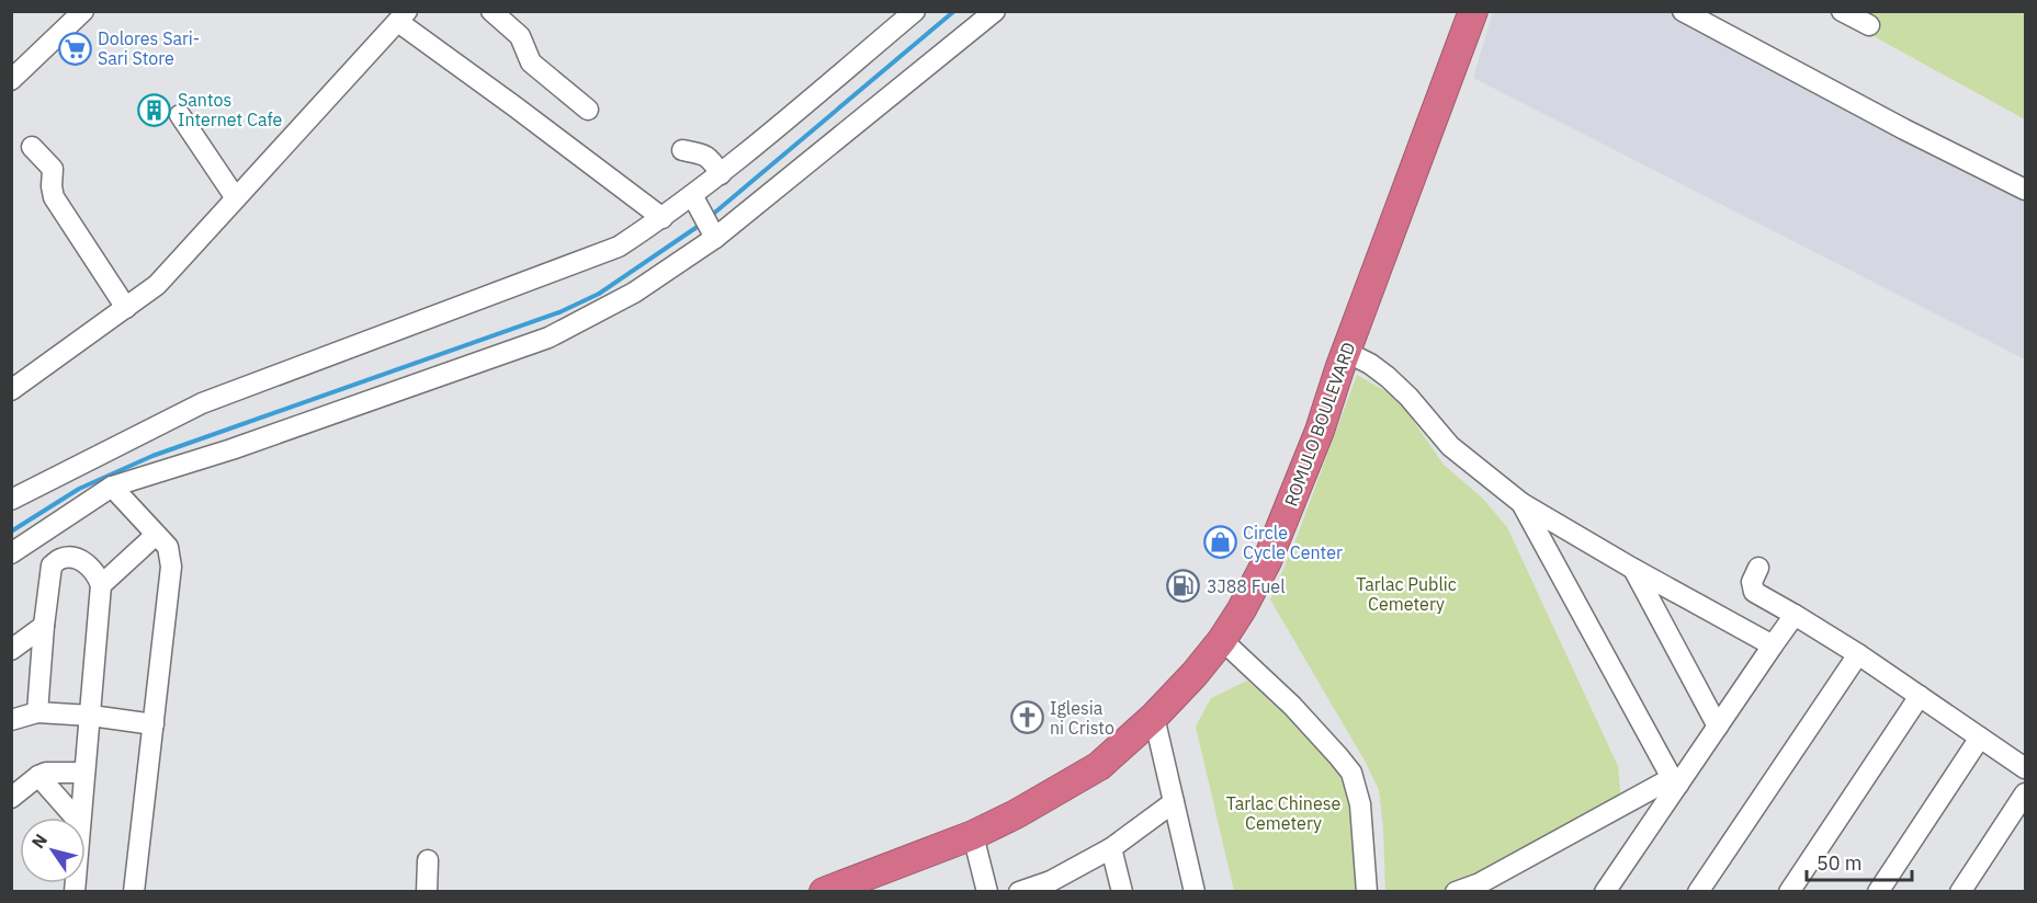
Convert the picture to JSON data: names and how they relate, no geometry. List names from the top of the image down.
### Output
{
  "streets": {
    "highway": ["ROMULO BOULEVARD"]
  },
  "parks": ["Tarlac Public Cemetery", "Tarlac Chinese Cemetery"],
  "places": {
    "supermarket": ["Dolores Sari- Sari Store"],
    "building": ["Santos Internet Cafe"],
    "shop": ["Circle Cycle Center"],
    "fuel station": ["3J88 Fuel"],
    "church": ["Iglesia ni Cristo"]
  },
  "scale_bar": "50 m",
  "north": "top left"
}
